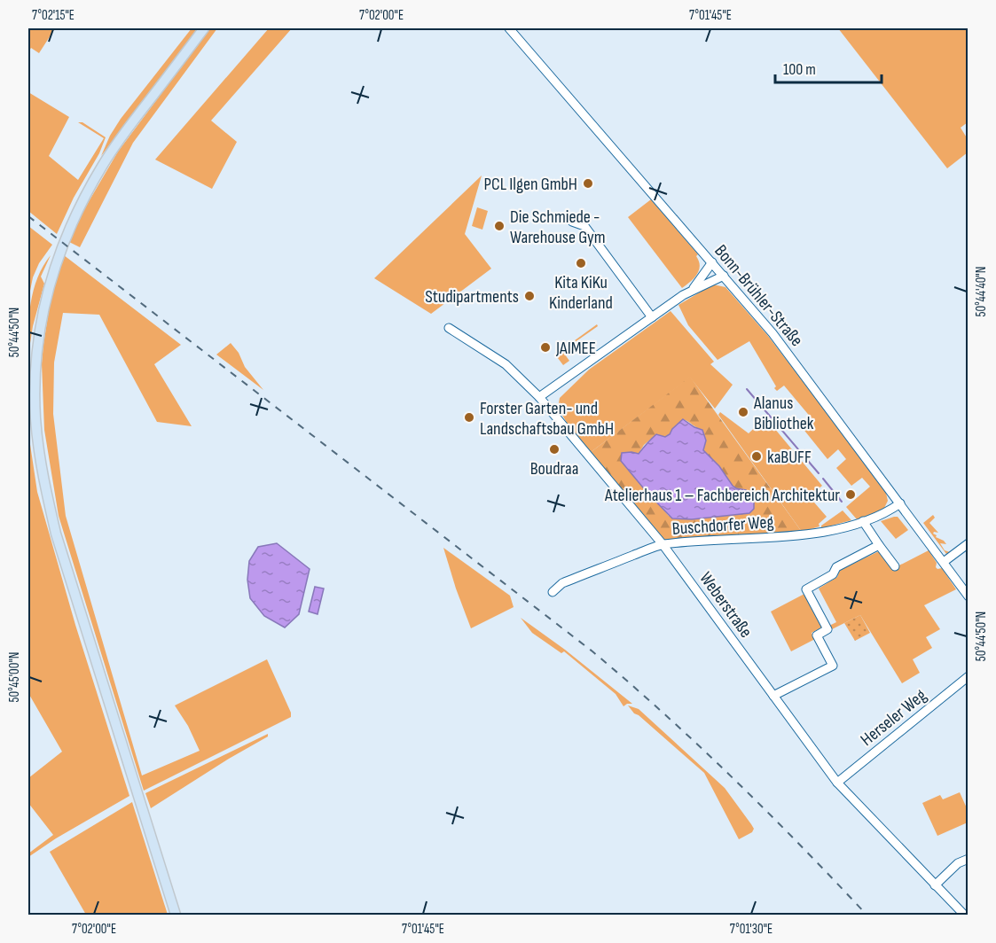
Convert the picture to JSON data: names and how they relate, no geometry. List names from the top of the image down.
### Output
{
  "streets": {
    "street": [
      "Bonn-Brühler-Straße",
      "Buschdorfer Weg",
      "Weberstraße",
      "Herseler Weg"
    ]
  },
  "crossings": [
    ["Bonn-Brühler-Straße", "Buschdorfer Weg"],
    ["Buschdorfer Weg", "Weberstraße"],
    ["Weberstraße", "Herseler Weg"]
  ],
  "places": [
    "PCL Ilgen GmbH",
    "Die Schmiede - Warehouse Gym",
    "Kita KiKu Kinderland",
    "Studipartments",
    "JAIMEE",
    "Alanus Bibliothek",
    "Forster Garten- und Landschaftsbau GmbH",
    "Boudraa",
    "kaBUFF",
    "Atelierhaus 1 – Fachbereich Architektur"
  ],
  "scale_bar": "100 m",
  "coordinates": [
    "7°02'15\"E",
    "7°02'00\"E",
    "7°01'45\"E",
    "50°44'40\"N",
    "50°44'50\"N",
    "50°45'00\"N",
    "7°01'30\"E"
  ]
}
